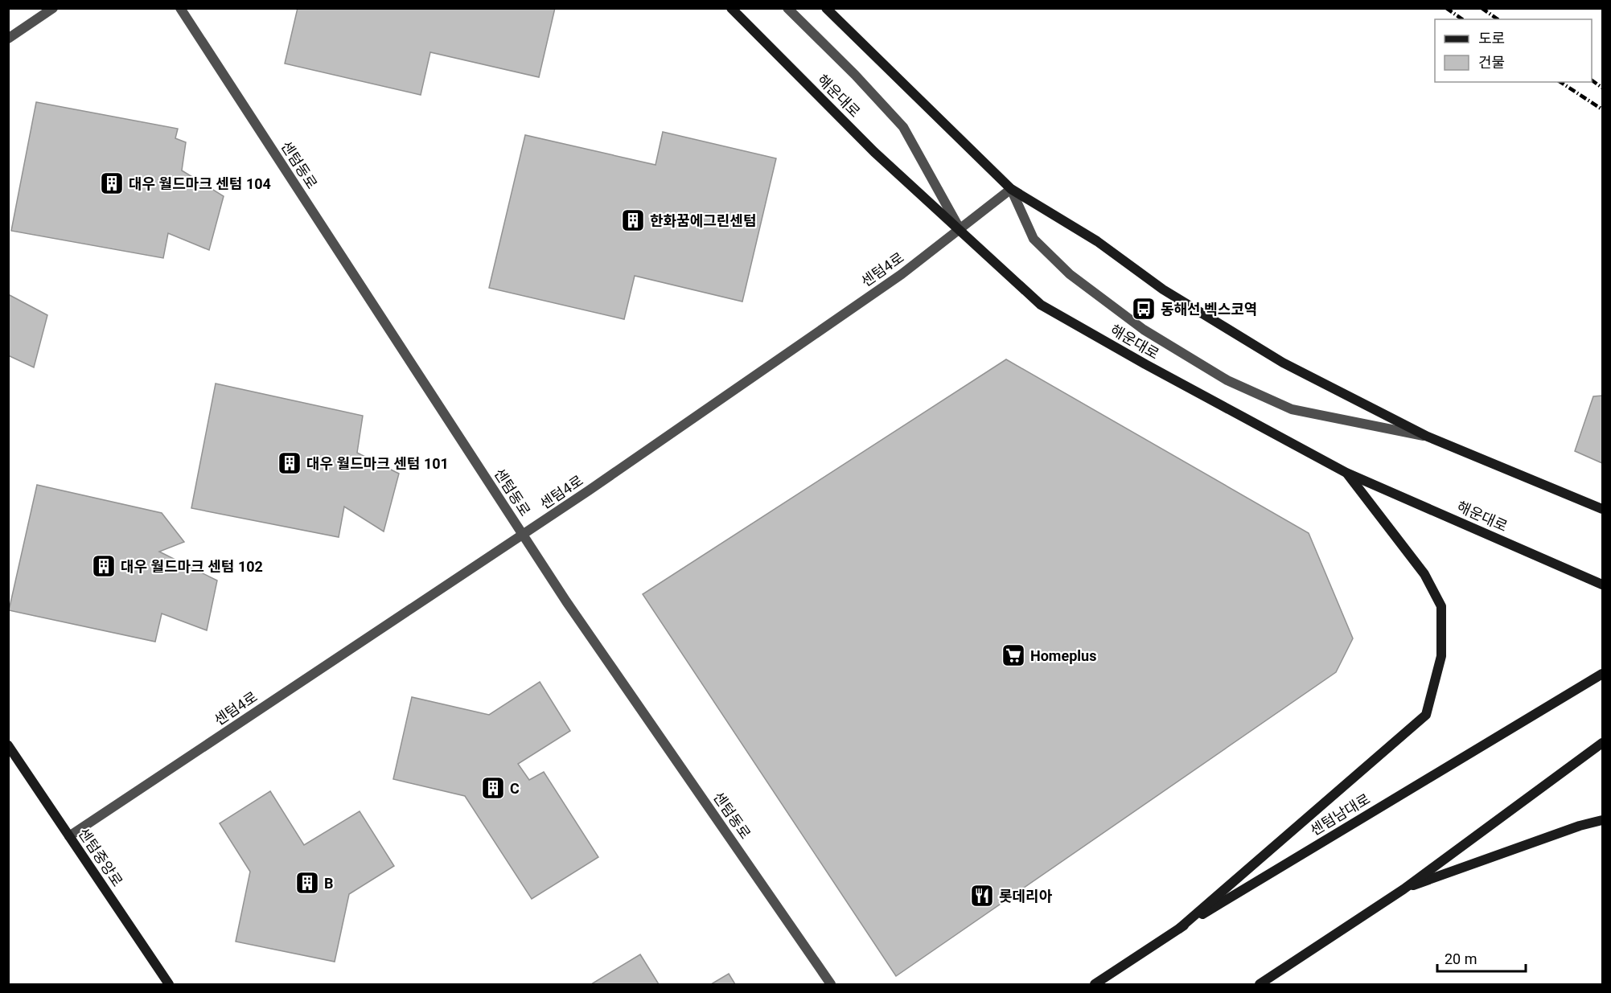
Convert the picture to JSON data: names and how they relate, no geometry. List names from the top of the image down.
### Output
{
  "streets": {
    "main road": ["해운대로", "센텀남대로", "센텀중앙로"],
    "street": ["센텀동로", "센텀4로"]
  },
  "crossings": [
    ["해운대로", "센텀4로"],
    ["센텀동로", "센텀4로"],
    ["센텀4로", "센텀중앙로"]
  ],
  "places": {
    "building": [
      "대우 월드마크 센텀 104",
      "한화꿈에그린센텀",
      "대우 월드마크 센텀 101",
      "대우 월드마크 센텀 102",
      "C",
      "B"
    ],
    "bus stop": ["동해선 벡스코역"],
    "supermarket": ["Homeplus"],
    "restaurant": ["롯데리아"]
  },
  "legend": ["도로", "건물"],
  "scale_bar": "20 m"
}
